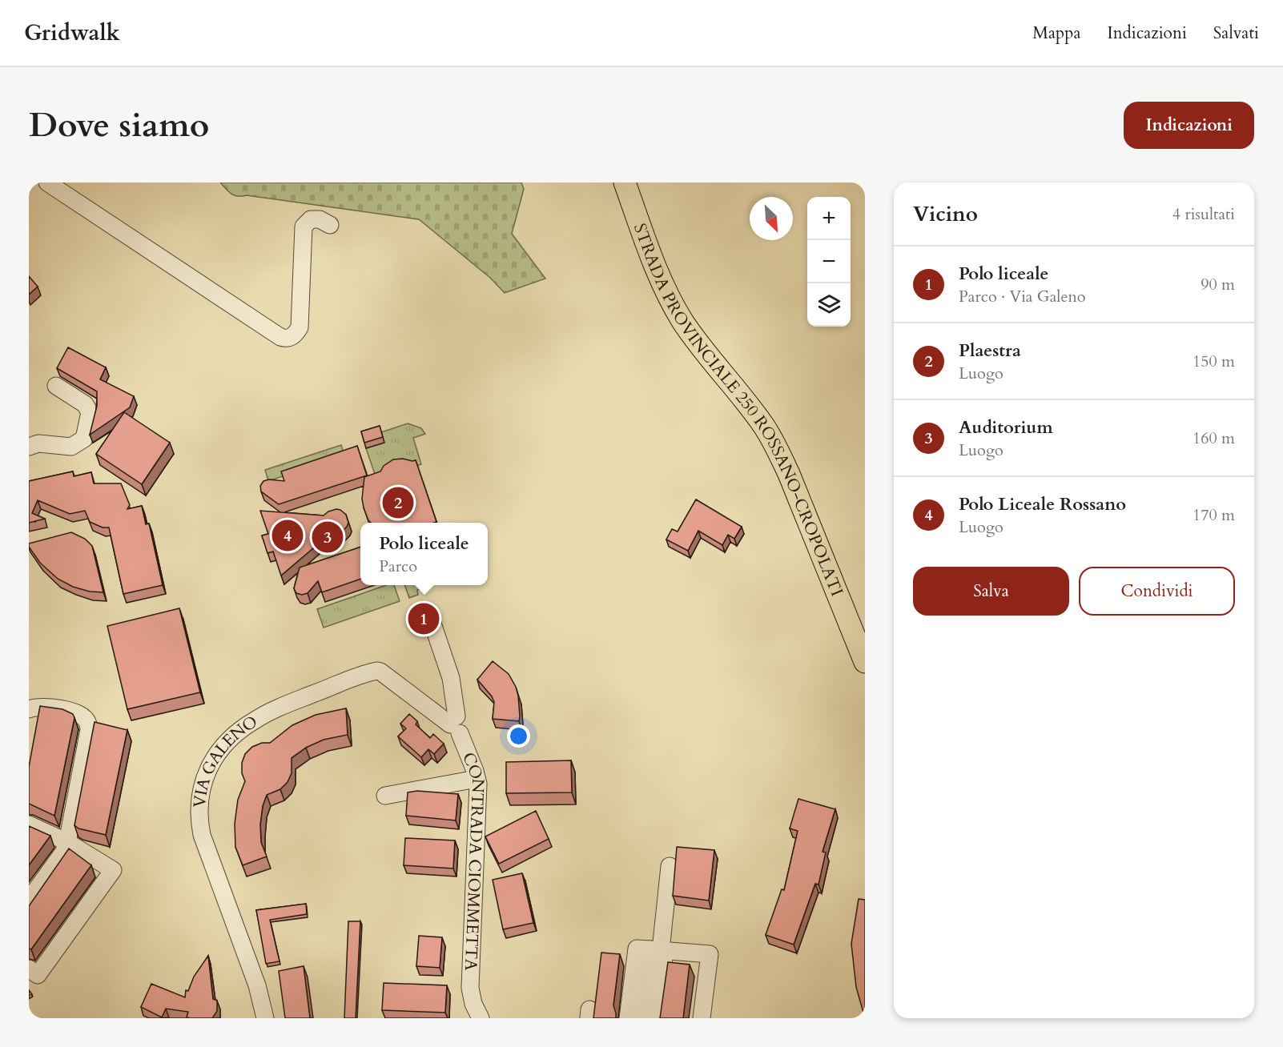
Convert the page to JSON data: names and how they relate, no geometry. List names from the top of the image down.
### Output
{
  "streets": {
    "main road": ["STRADA PROVINCIALE 250 ROSSANO-CROPOLATI"],
    "street": ["VIA GALENO", "CONTRADA CIOMMETTA"]
  },
  "crossings": [
    ["VIA GALENO", "CONTRADA CIOMMETTA"]
  ],
  "north": "bottom right",
  "page": {
    "header": "Gridwalk",
    "nav": ["Mappa", "Indicazioni", "Salvati"],
    "buttons": [
      "Indicazioni",
      ["Salva", "Condividi"]
    ],
    "title": "Dove siamo",
    "heading": ["Vicino", "4 risultati"],
    "map_buttons": ["+", "−"],
    "list": [
      {
        "mark": "1",
        "name": "Polo liceale",
        "note": "Parco · Via Galeno",
        "value": "90 m"
      },
      {
        "mark": "2",
        "name": "Plaestra",
        "note": "Luogo",
        "value": "150 m"
      },
      {
        "mark": "3",
        "name": "Auditorium",
        "note": "Luogo",
        "value": "160 m"
      },
      {
        "mark": "4",
        "name": "Polo Liceale Rossano",
        "note": "Luogo",
        "value": "170 m"
      }
    ],
    "pins": [
      "2",
      "4",
      "3",
      "1"
    ],
    "popup": ["Polo liceale", "Parco"]
  }
}
